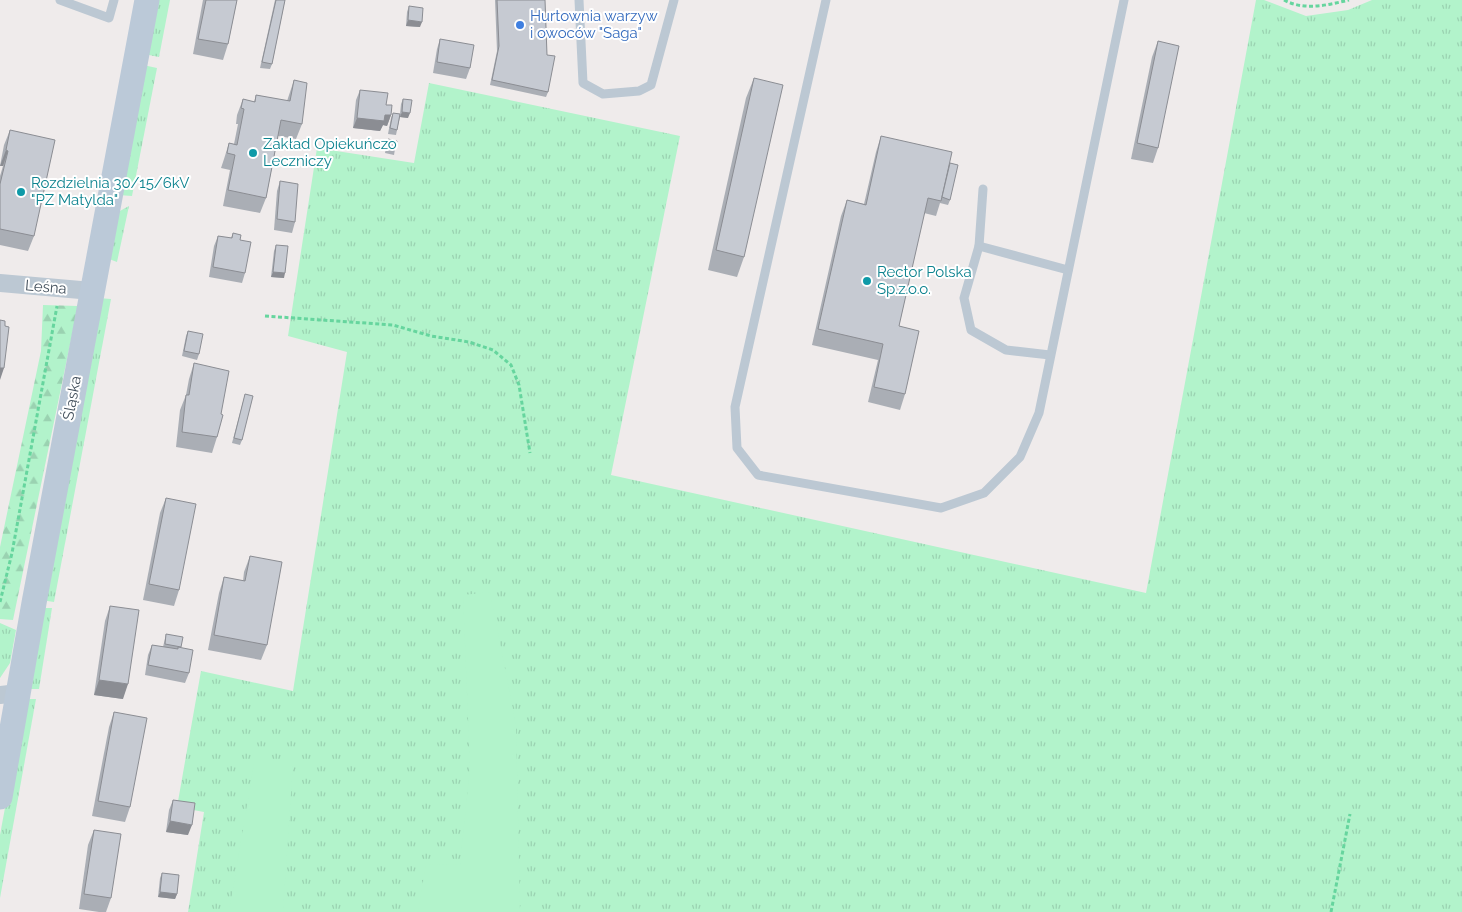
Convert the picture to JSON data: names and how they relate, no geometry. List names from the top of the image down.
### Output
{
  "streets": {
    "main road": ["Śląska"],
    "street": ["Leśna"]
  },
  "crossings": [
    ["Leśna", "Śląska"]
  ],
  "places": [
    "Hurtownia warzyw i owoców \"Saga\"",
    "Zakład Opiekuńczo Leczniczy",
    "Rozdzielnia 30/15/6kV \"PZ Matylda\"",
    "Rector Polska Sp.z.o.o."
  ]
}
